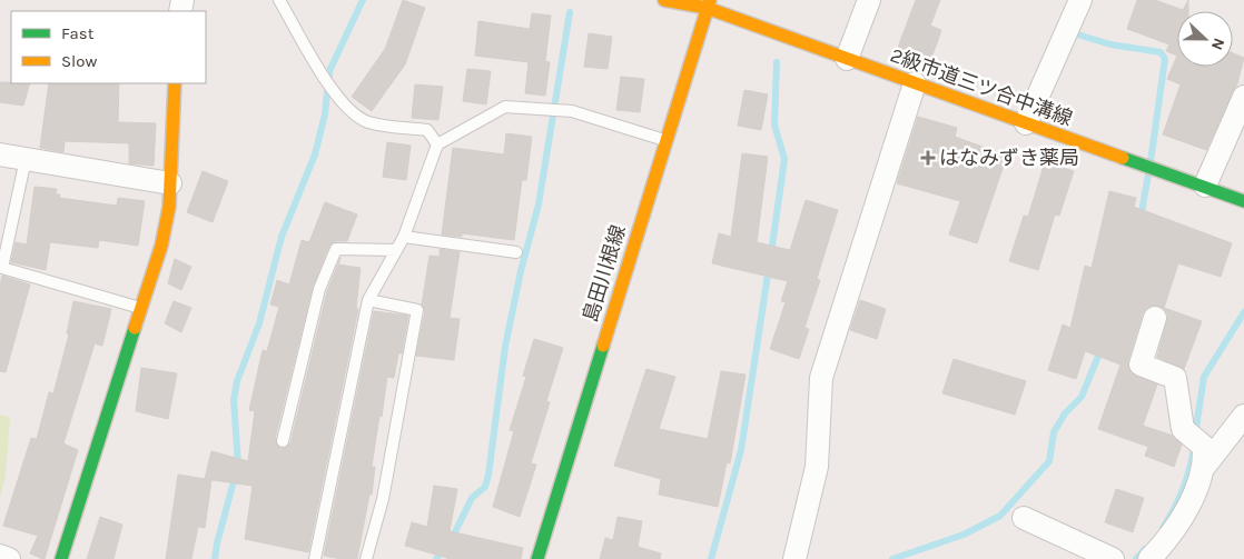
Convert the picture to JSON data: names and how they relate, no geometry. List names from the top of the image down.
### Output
{
  "streets": {
    "street": ["2級市道三ツ合中溝線", "島田川根線"]
  },
  "crossings": [
    ["2級市道三ツ合中溝線", "島田川根線"]
  ],
  "places": {
    "health": ["はなみずき薬局"]
  },
  "legend": ["Fast", "Slow"],
  "north": "right"
}
